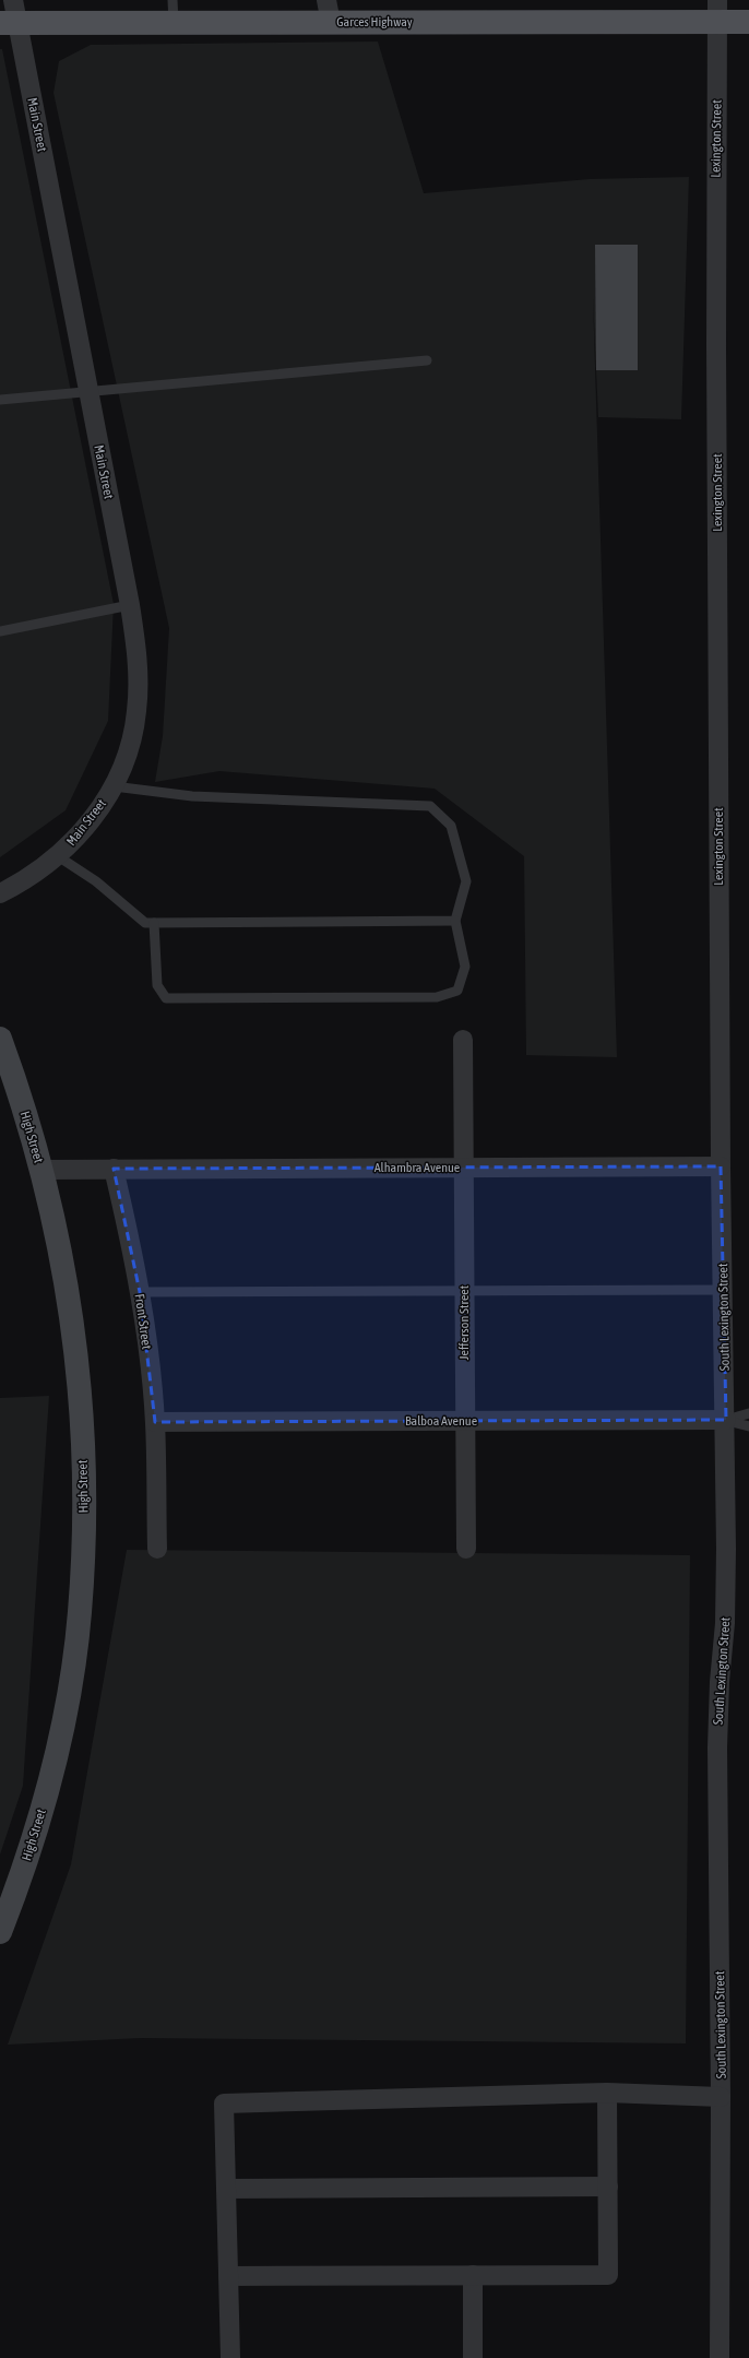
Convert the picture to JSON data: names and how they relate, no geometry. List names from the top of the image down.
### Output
{
  "streets": {
    "main road": ["Garces Highway", "High Street"],
    "street": [
      "Main Street",
      "Lexington Street",
      "Alhambra Avenue",
      "South Lexington Street",
      "Front Street",
      "Jefferson Street",
      "Balboa Avenue"
    ]
  },
  "crossings": [
    ["Garces Highway", "Main Street"],
    ["Garces Highway", "Lexington Street"],
    ["Lexington Street", "South Lexington Street"],
    ["Alhambra Avenue", "South Lexington Street"],
    ["Alhambra Avenue", "Front Street"],
    ["Alhambra Avenue", "Jefferson Street"],
    ["South Lexington Street", "Balboa Avenue"],
    ["Front Street", "Balboa Avenue"],
    ["Jefferson Street", "Balboa Avenue"]
  ]
}
